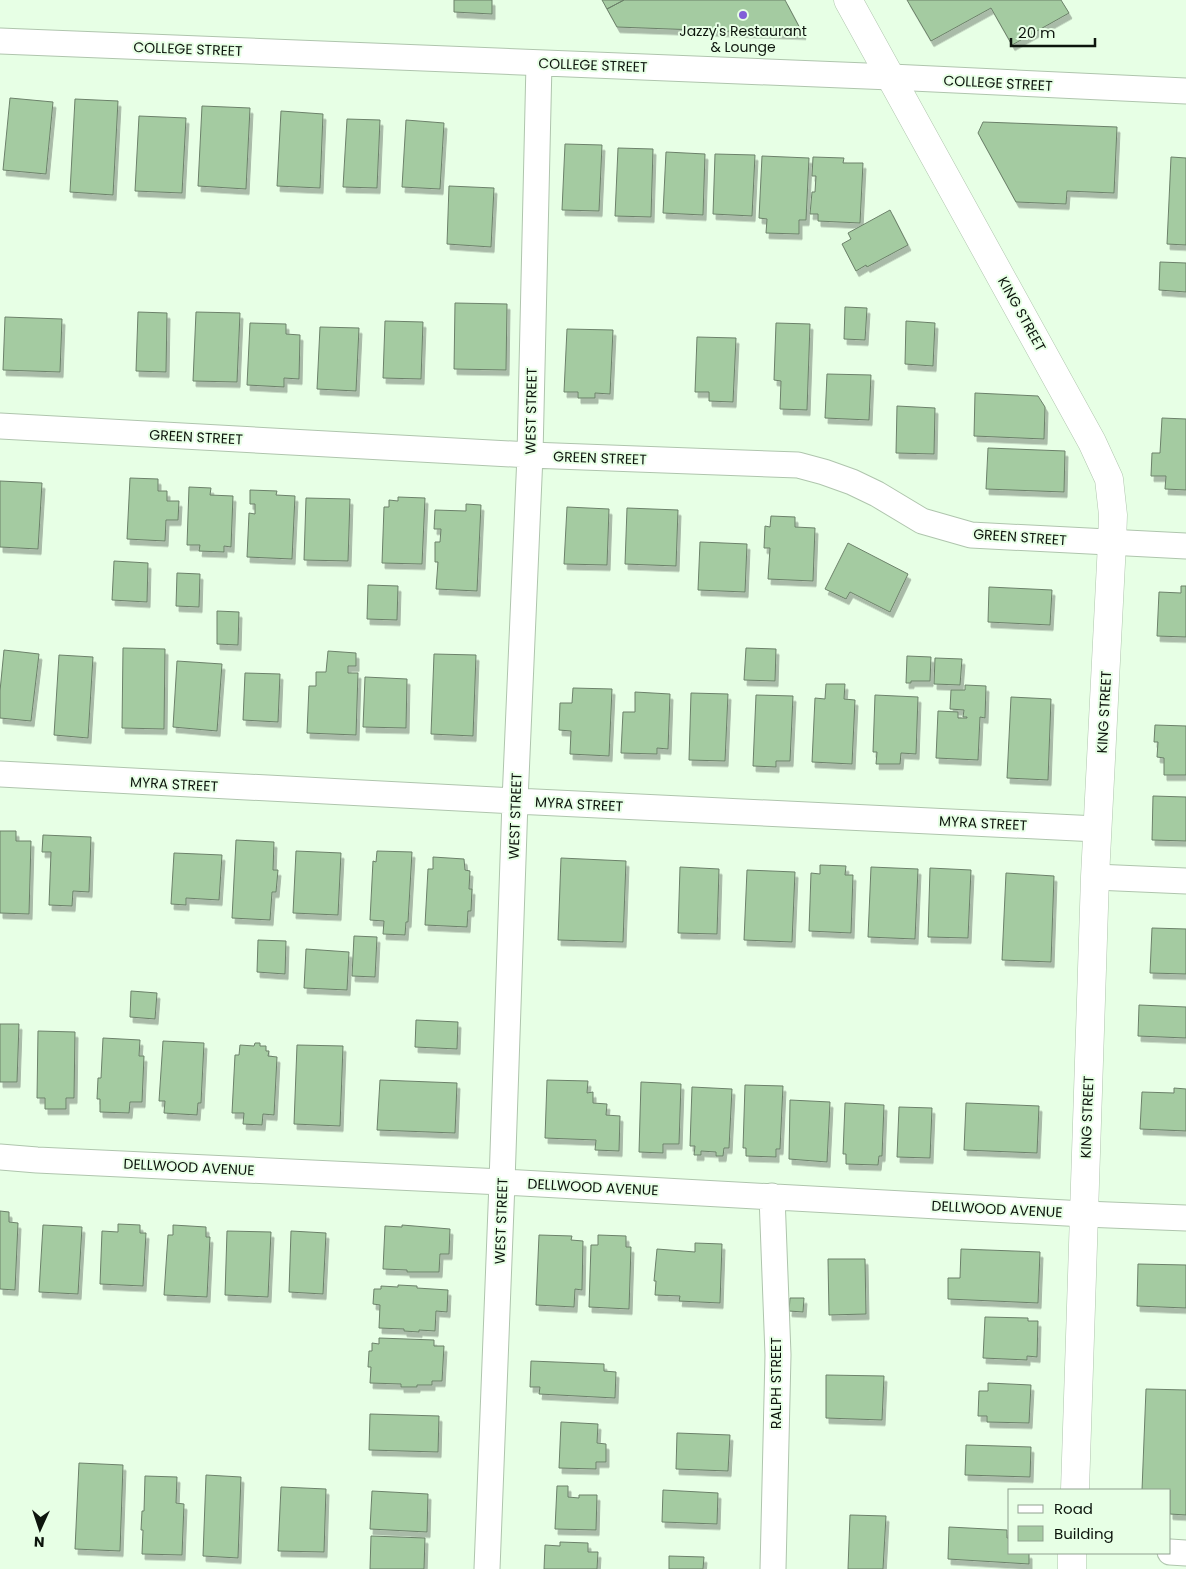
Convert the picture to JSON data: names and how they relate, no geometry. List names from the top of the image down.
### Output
{
  "streets": {
    "main road": ["KING STREET"],
    "street": [
      "COLLEGE STREET",
      "WEST STREET",
      "GREEN STREET",
      "MYRA STREET",
      "DELLWOOD AVENUE",
      "RALPH STREET"
    ]
  },
  "crossings": [
    ["COLLEGE STREET", "KING STREET"],
    ["COLLEGE STREET", "WEST STREET"],
    ["KING STREET", "GREEN STREET"],
    ["KING STREET", "MYRA STREET"],
    ["KING STREET", "DELLWOOD AVENUE"],
    ["WEST STREET", "GREEN STREET"],
    ["WEST STREET", "MYRA STREET"],
    ["WEST STREET", "DELLWOOD AVENUE"],
    ["DELLWOOD AVENUE", "RALPH STREET"]
  ],
  "places": ["Jazzy's Restaurant & Lounge"],
  "legend": ["Road", "Building"],
  "scale_bar": "20 m",
  "north": "bottom"
}
